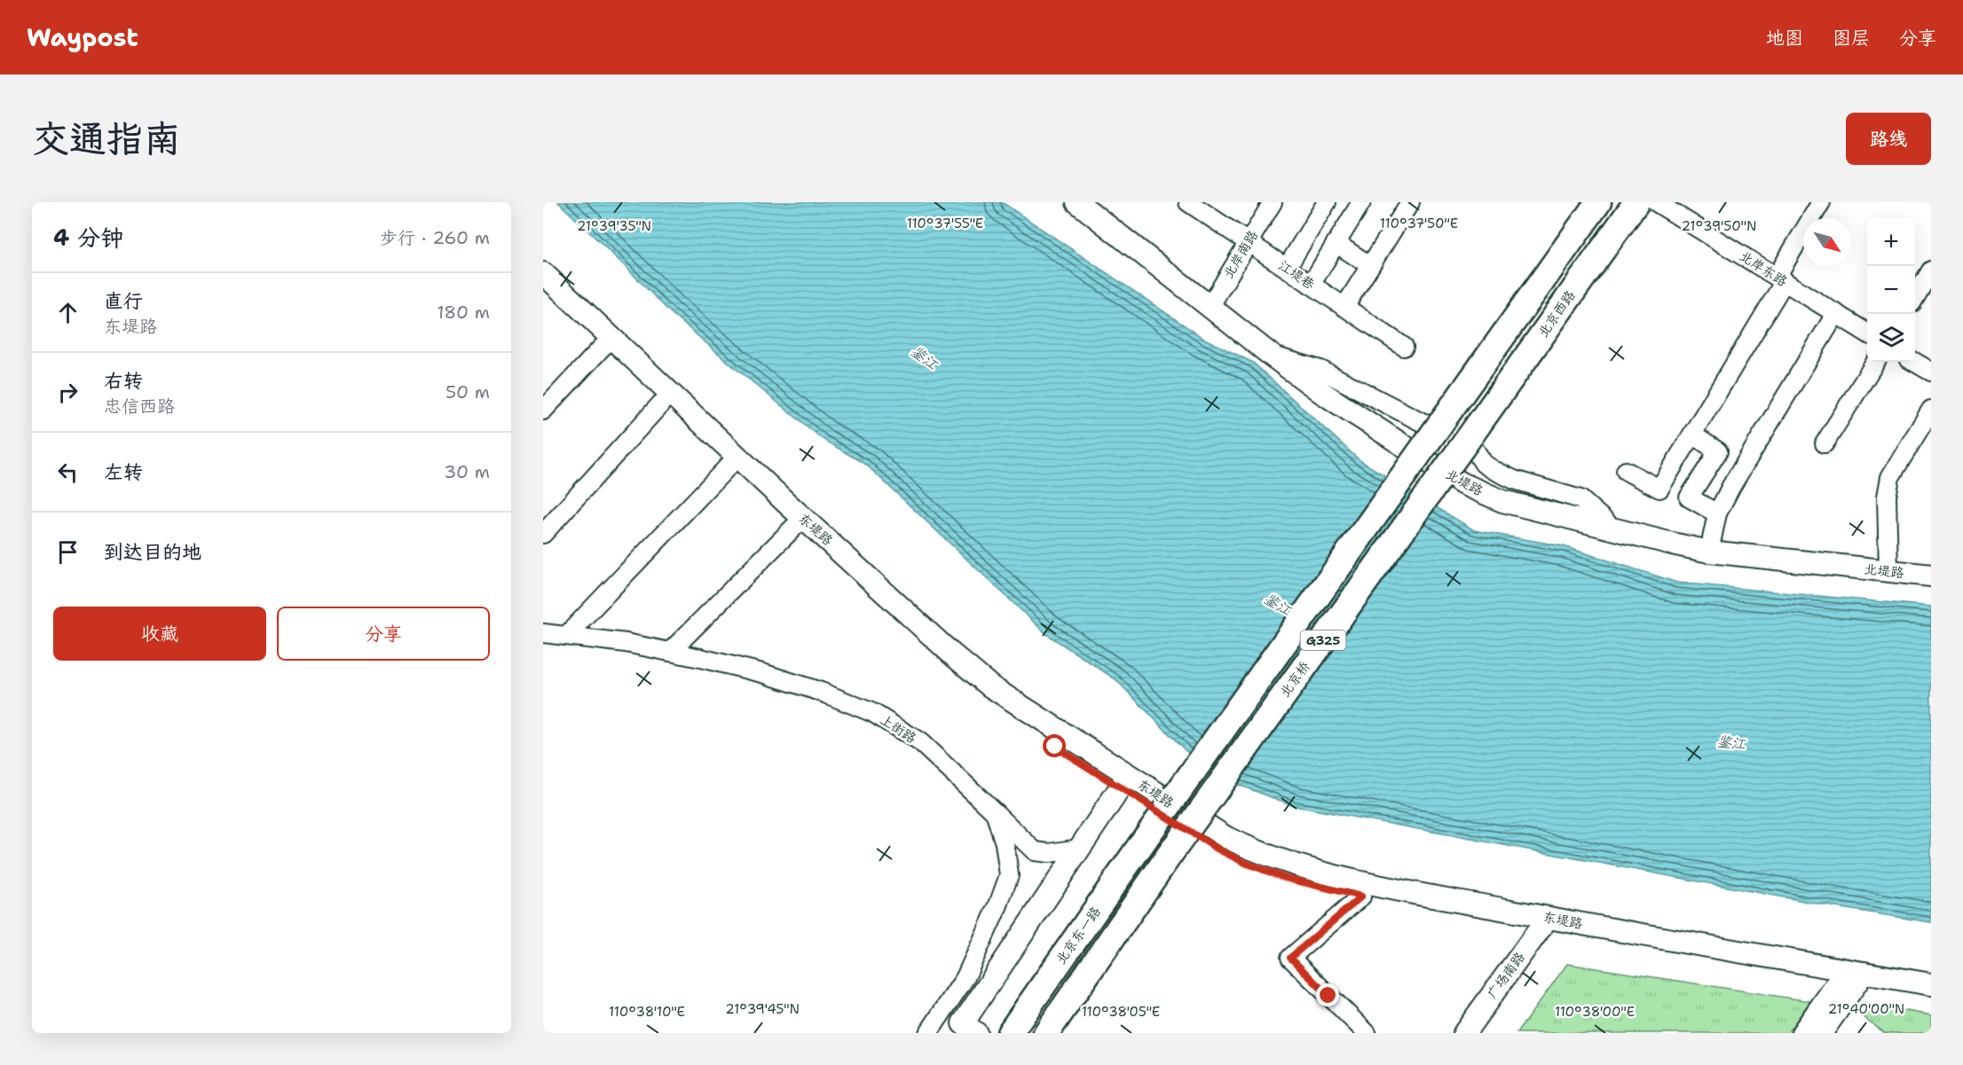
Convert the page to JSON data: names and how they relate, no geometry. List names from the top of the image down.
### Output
{
  "streets": {
    "highway": [
      "北京西路",
      "G325",
      "北京桥",
      "北京东一路"
    ],
    "main road": ["北堤路", "东堤路", "广场南路"],
    "street": [
      "北岸南路",
      "北岸东路",
      "江堤巷",
      "上街路"
    ]
  },
  "crossings": [
    ["北岸南路", "江堤巷"],
    ["北岸南路", "北堤路"],
    ["北京西路", "北京桥"],
    ["东堤路", "广场南路"],
    ["G325", "北京东一路"]
  ],
  "water": ["鉴江"],
  "north": "bottom right",
  "page": {
    "header": "Waypost",
    "nav": ["地图", "图层", "分享"],
    "buttons": [
      "路线",
      ["收藏", "分享"]
    ],
    "title": "交通指南",
    "heading": ["4 分钟", "步行 · 260 m"],
    "map_buttons": ["+", "−"],
    "list": [
      ["直行", "东堤路", "180 m"],
      ["右转", "忠信西路", "50 m"],
      ["左转", "30 m"],
      "到达目的地"
    ]
  },
  "coordinates": [
    "110°37'55\"E",
    "110°37'50\"E",
    "21°39'35\"N",
    "21°39'50\"N",
    "21°39'45\"N",
    "21°40'00\"N",
    "110°38'10\"E",
    "110°38'05\"E",
    "110°38'00\"E"
  ]
}
